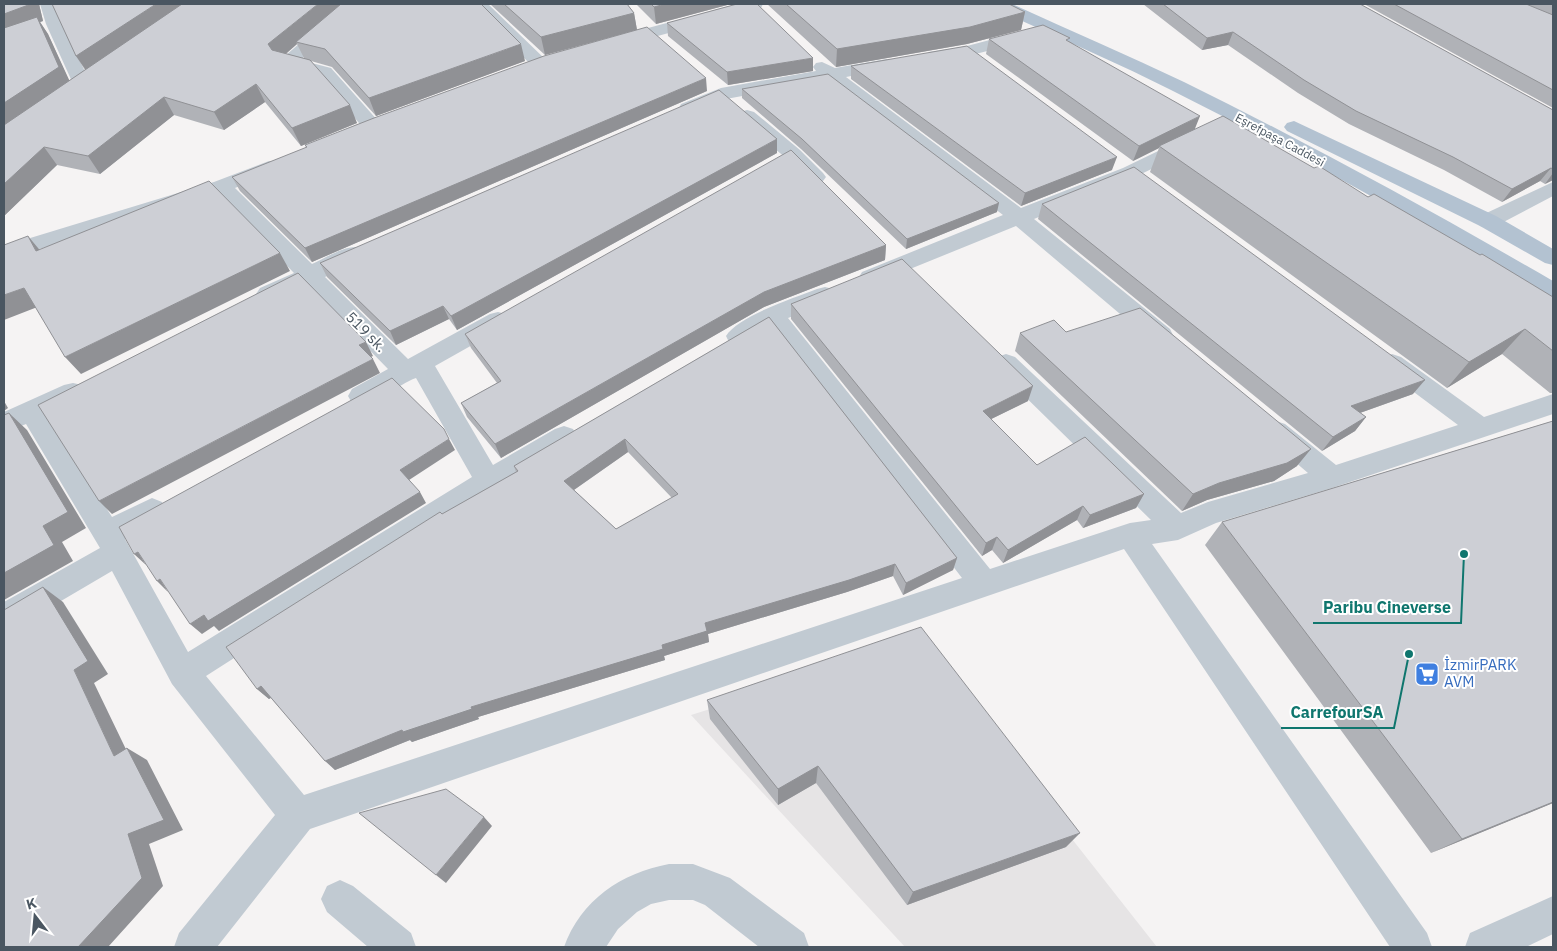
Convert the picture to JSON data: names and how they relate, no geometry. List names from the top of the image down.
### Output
{
  "streets": {
    "main road": ["Eşrefpaşa Caddesi"],
    "street": ["519 sk."]
  },
  "places": {
    "other": ["Paribu Cineverse", "CarrefourSA"],
    "supermarket": ["İzmirPARK AVM"]
  },
  "north": "top"
}
